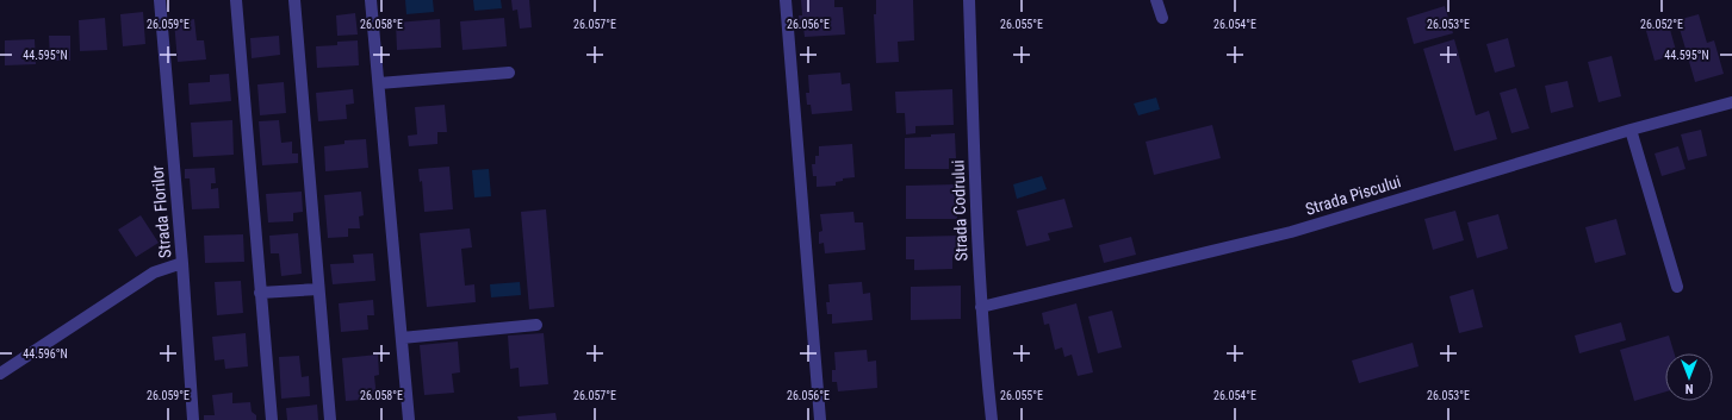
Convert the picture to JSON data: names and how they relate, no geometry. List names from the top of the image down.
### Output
{
  "streets": {
    "street": ["Strada Piscului", "Strada Codrului", "Strada Florilor"]
  },
  "crossings": [
    ["Strada Piscului", "Strada Codrului"]
  ],
  "north": "bottom",
  "coordinates": [
    "26.059°E",
    "26.058°E",
    "26.057°E",
    "26.056°E",
    "26.055°E",
    "26.054°E",
    "26.053°E",
    "26.052°E",
    "44.595°N",
    "44.596°N"
  ]
}
